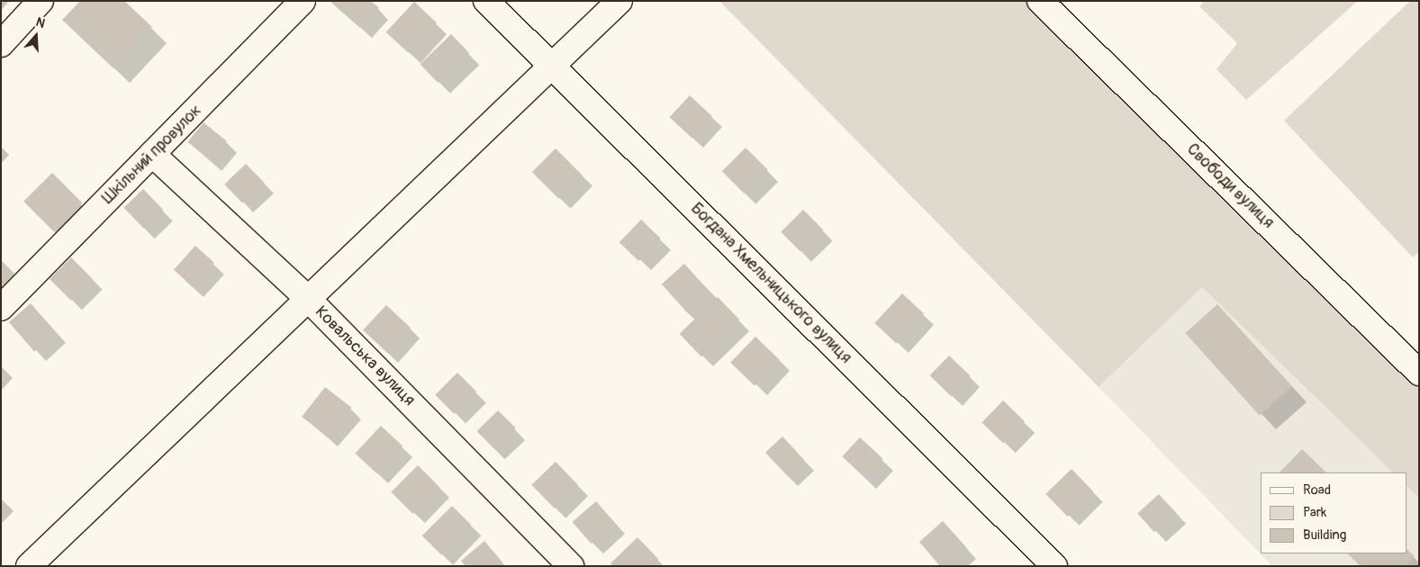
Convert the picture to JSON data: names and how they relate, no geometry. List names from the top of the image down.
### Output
{
  "streets": {
    "street": [
      "Шкільний провулок",
      "Свободи вулиця",
      "Богдана Хмельницького вулиця",
      "Ковальська вулиця"
    ]
  },
  "crossings": [
    ["Шкільний провулок", "Ковальська вулиця"]
  ],
  "legend": ["Road", "Park", "Building"],
  "north": "top"
}
